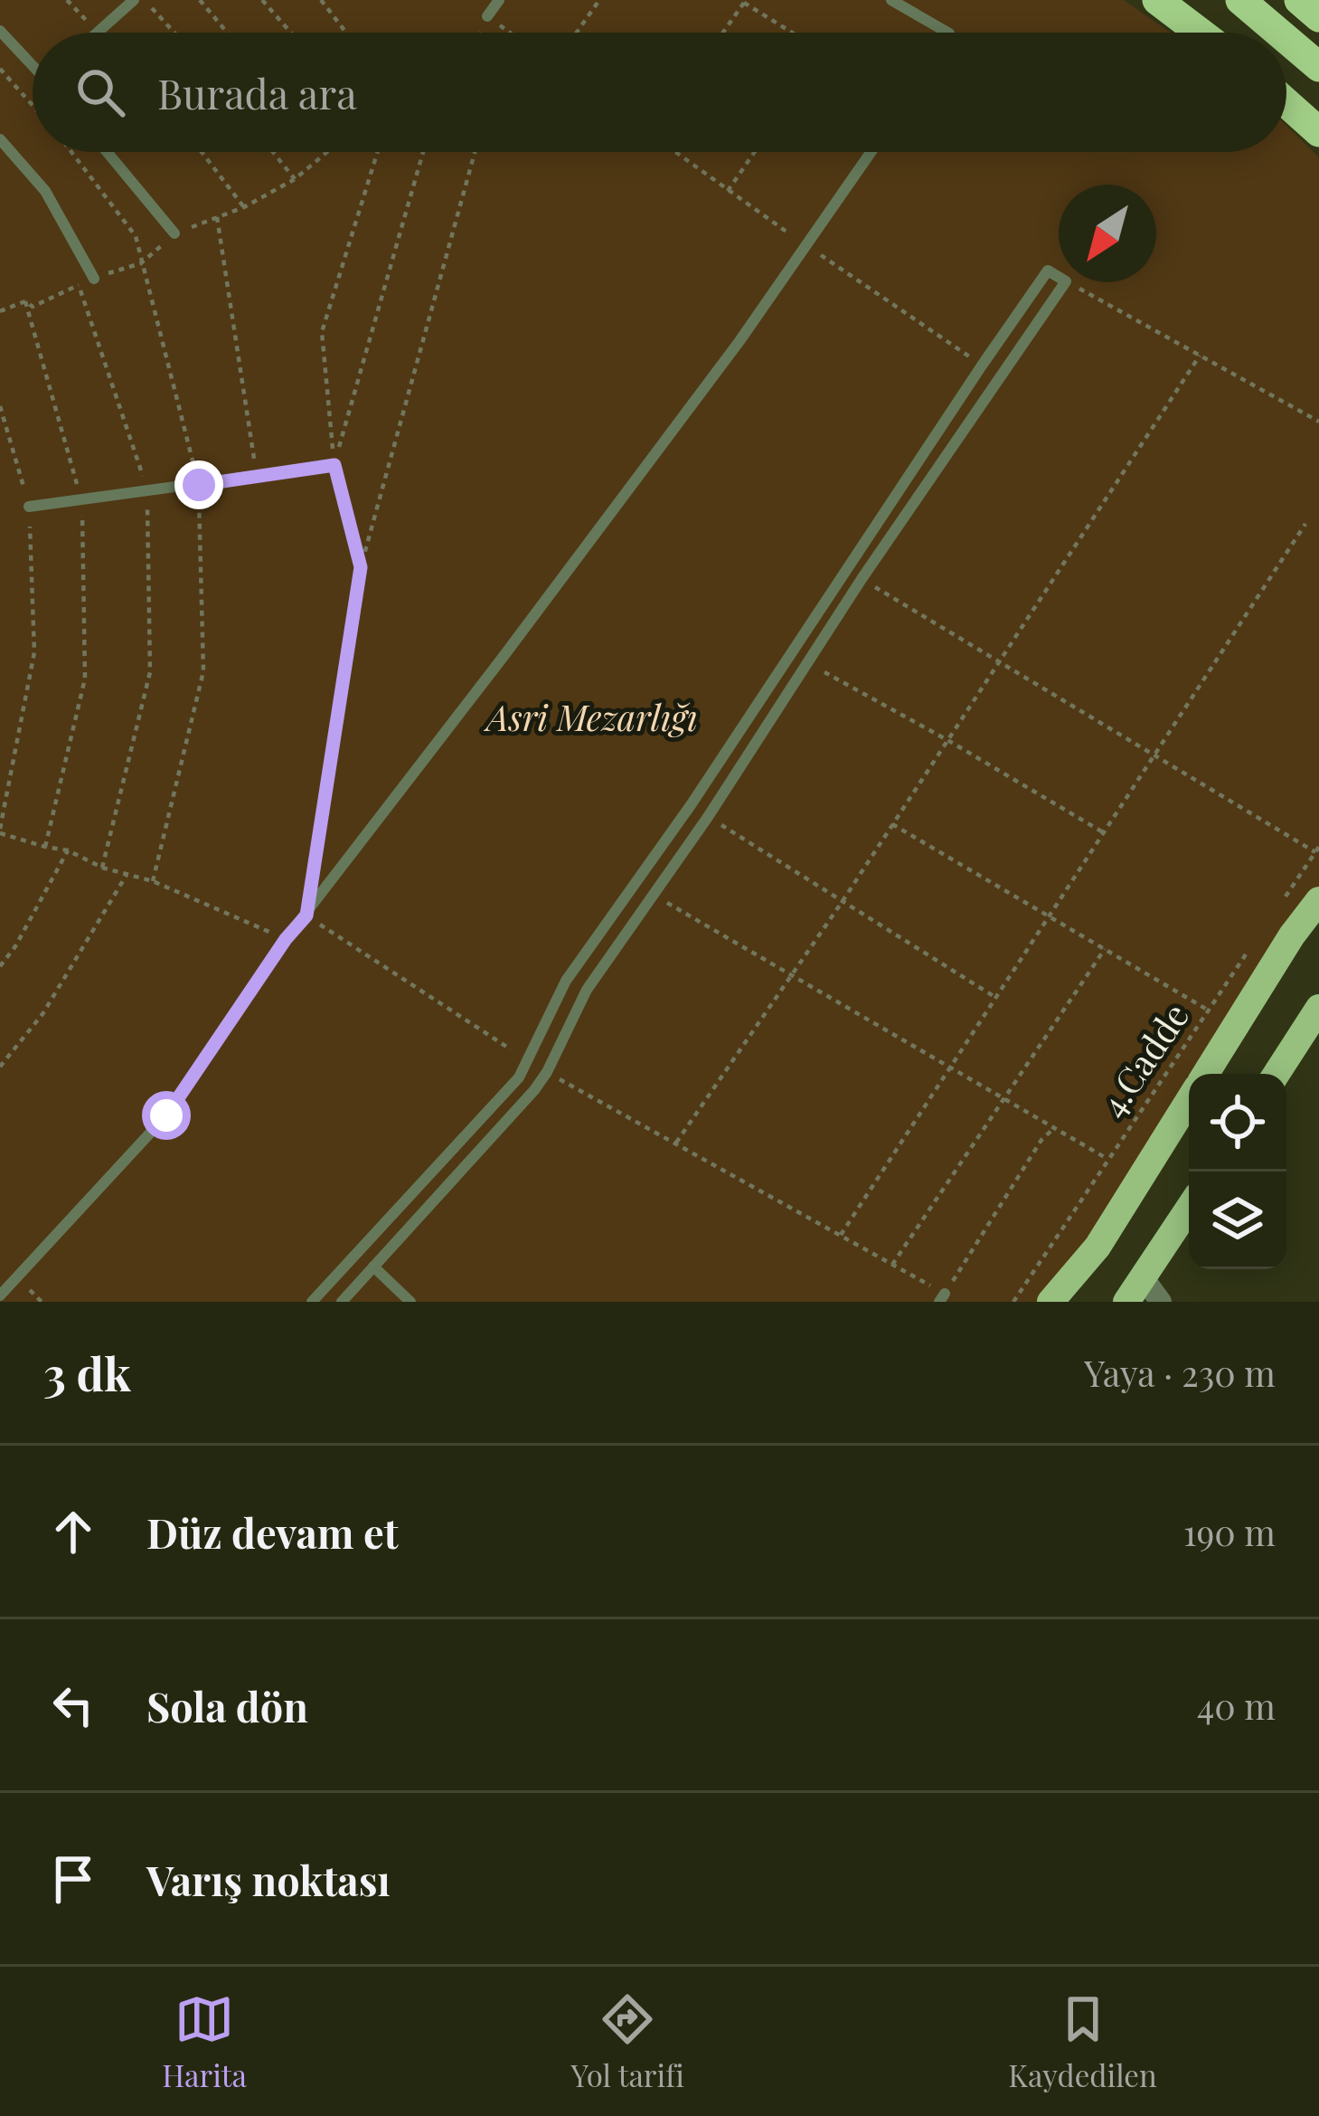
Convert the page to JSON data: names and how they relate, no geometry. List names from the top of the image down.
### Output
{
  "streets": {
    "path": ["4.Cadde"]
  },
  "parks": ["Asri Mezarlığı"],
  "north": "bottom left",
  "page": {
    "search": "Burada ara",
    "heading": ["3 dk", "Yaya · 230 m"],
    "list": [
      ["Düz devam et", "190 m"],
      ["Sola dön", "40 m"],
      "Varış noktası"
    ],
    "nav": ["Harita", "Yol tarifi", "Kaydedilen"]
  }
}
